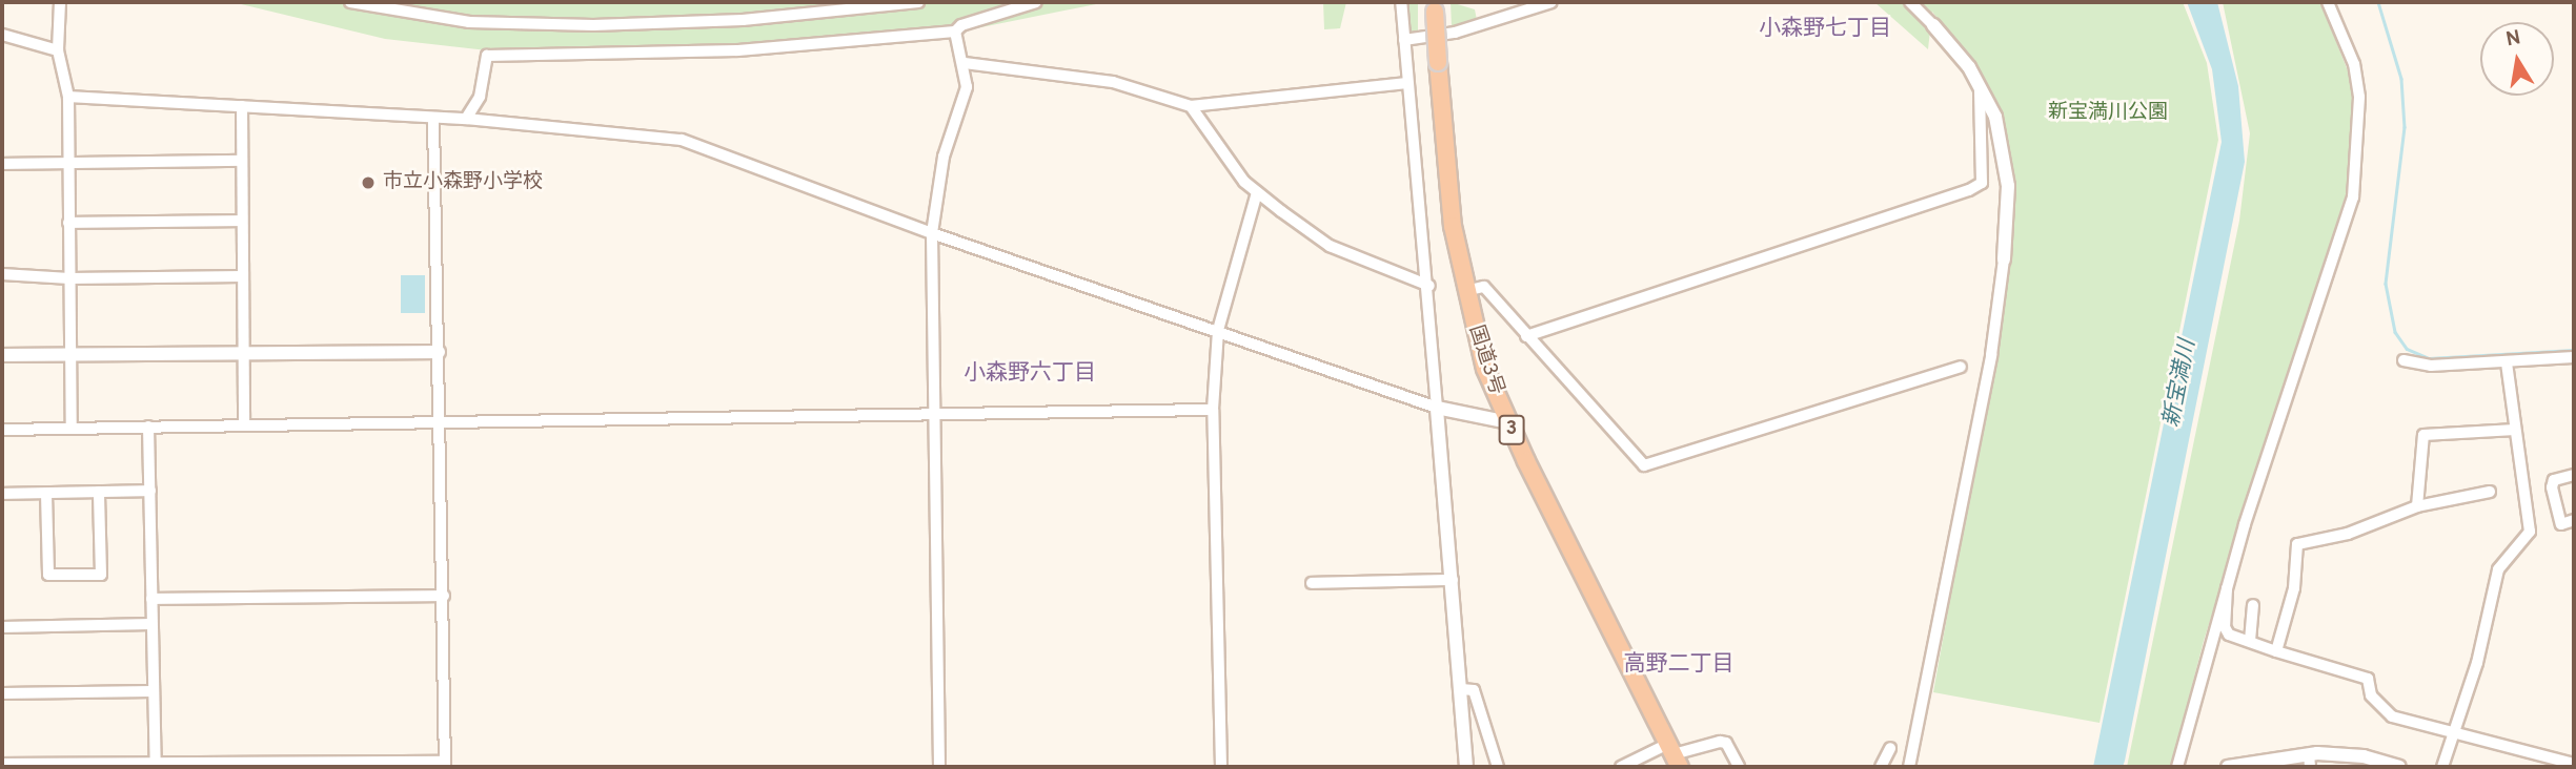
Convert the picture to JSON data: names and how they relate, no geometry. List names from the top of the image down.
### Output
{
  "streets": {
    "highway": ["国道3号", "3"]
  },
  "districts": ["小森野七丁目", "小森野六丁目", "高野二丁目"],
  "water": ["新宝満川"],
  "parks": ["新宝満川公園"],
  "places": ["市立小森野小学校"],
  "north": "top"
}
